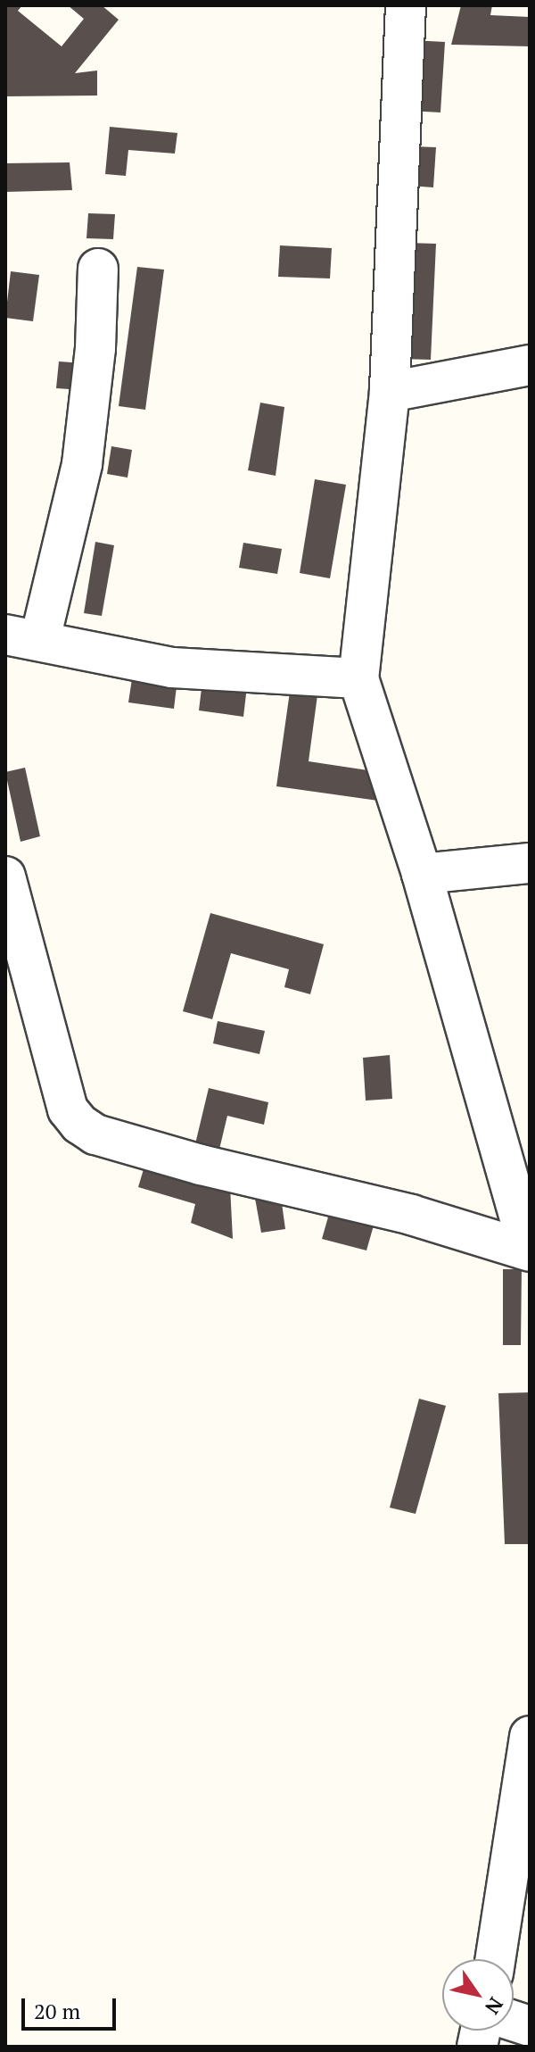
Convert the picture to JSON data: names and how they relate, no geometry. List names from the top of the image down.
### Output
{
  "scale_bar": "20 m",
  "north": "bottom right"
}
